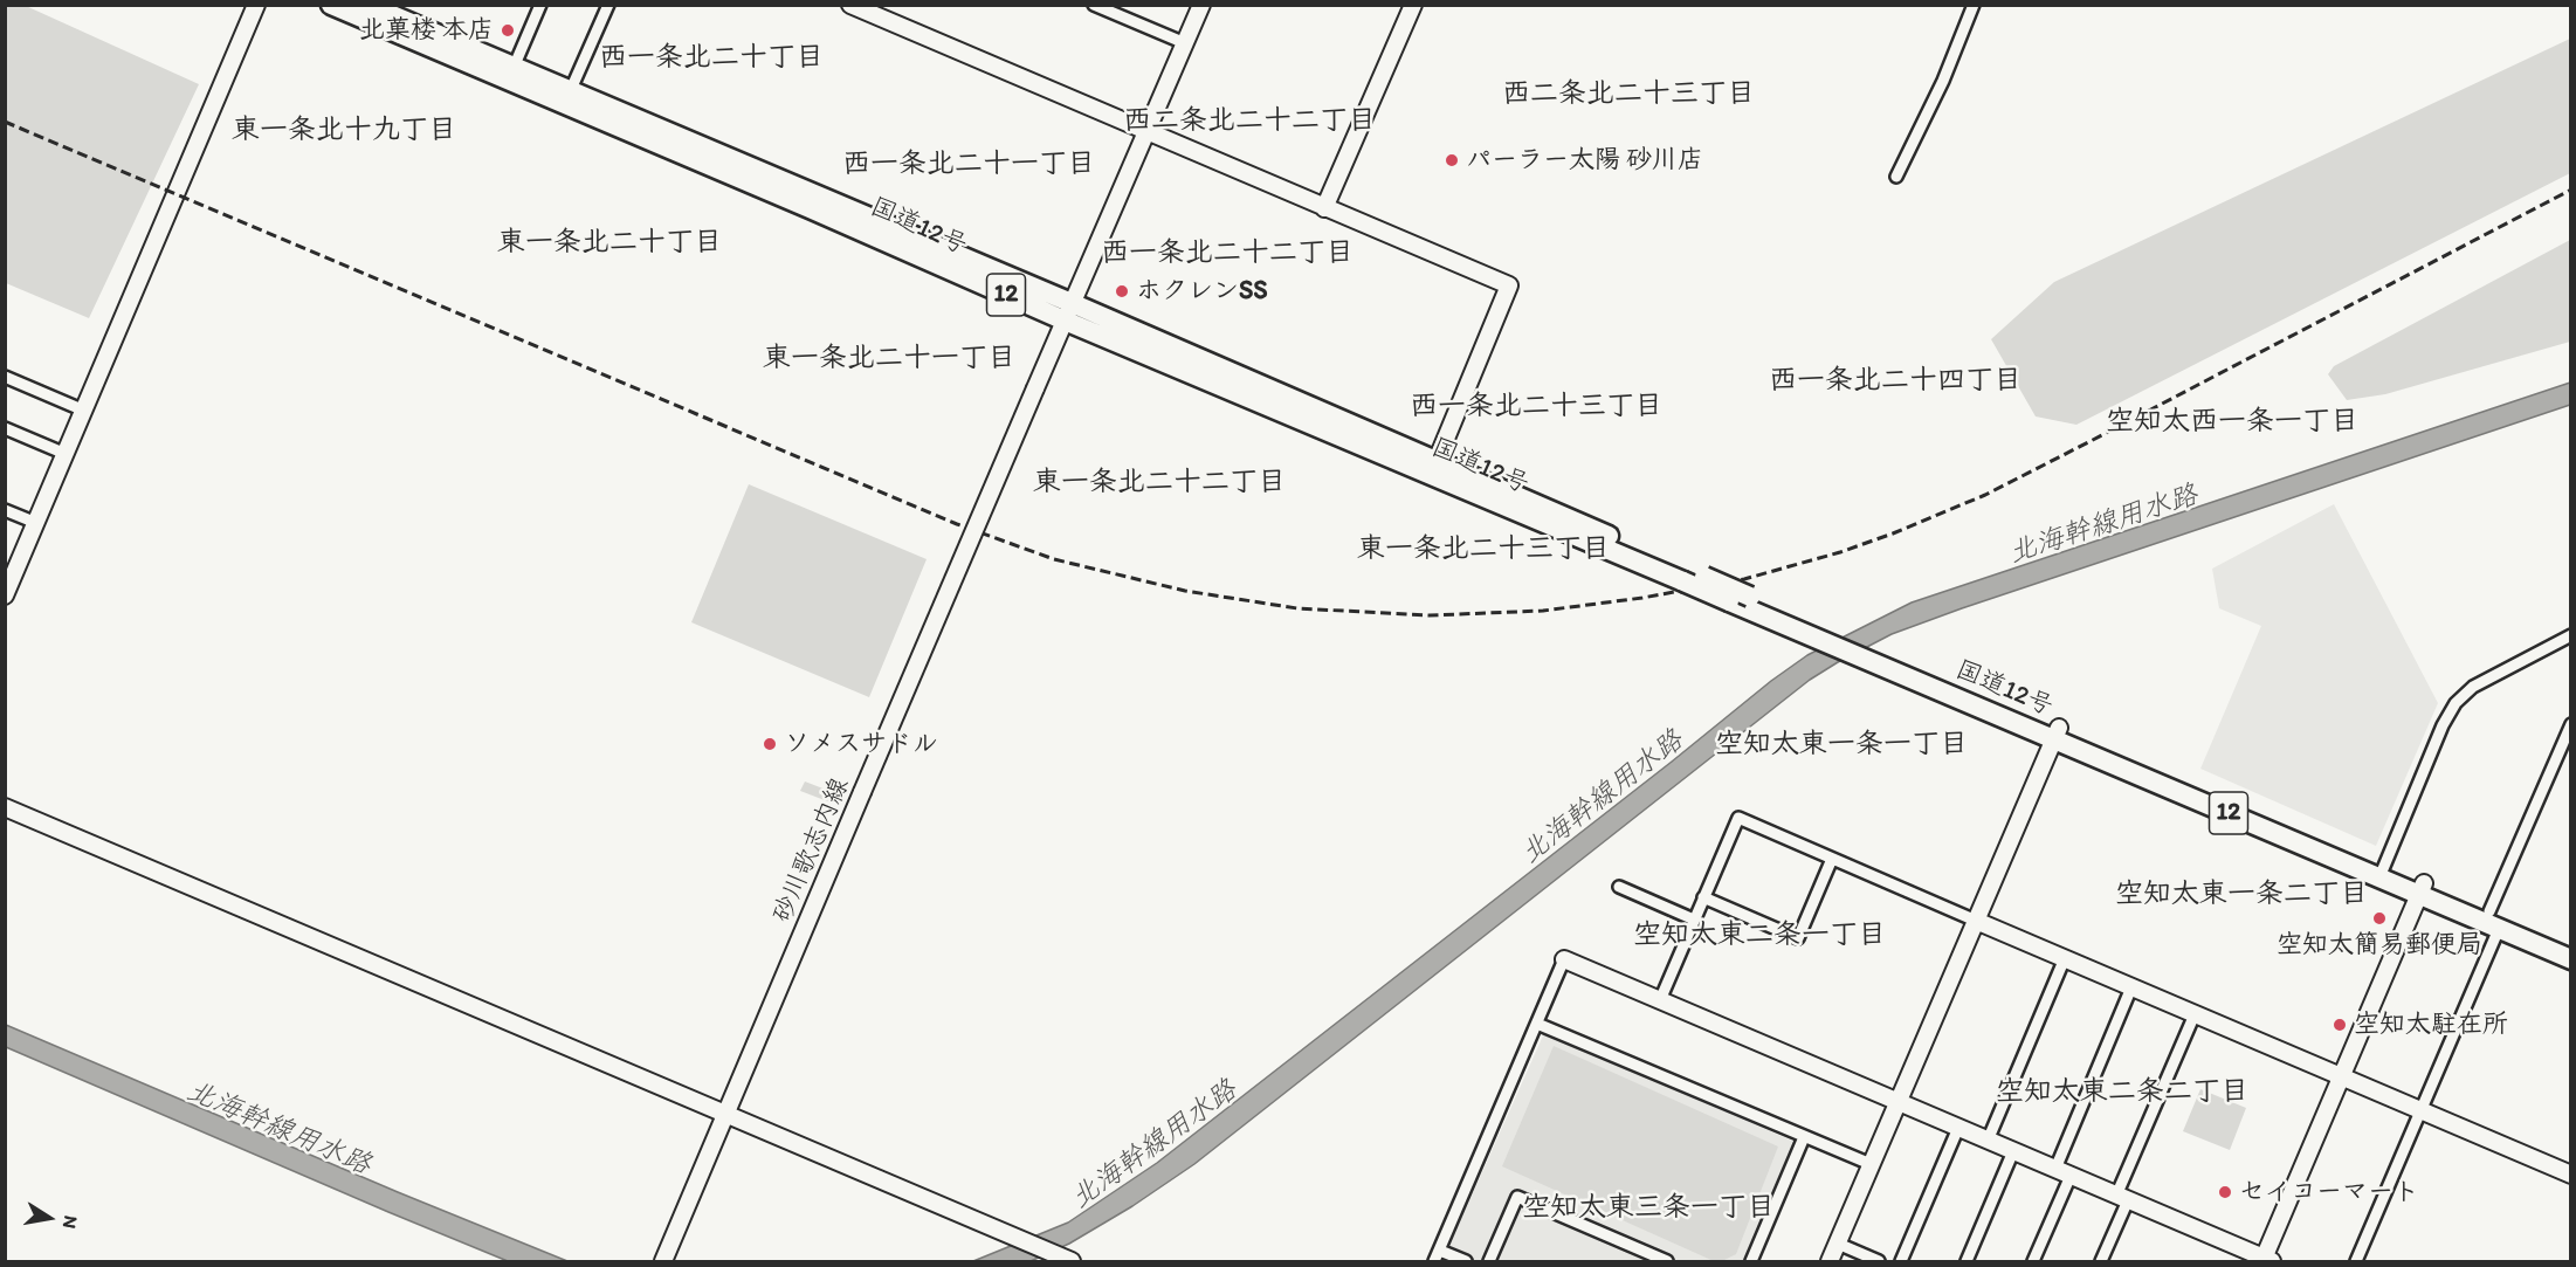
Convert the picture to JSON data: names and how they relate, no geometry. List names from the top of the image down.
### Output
{
  "streets": {
    "highway": ["国道12号", "12"],
    "street": ["砂川歌志内線"]
  },
  "crossings": [
    ["国道12号", "砂川歌志内線"]
  ],
  "districts": [
    "西一条北二十丁目",
    "西二条北二十三丁目",
    "西二条北二十二丁目",
    "東一条北十九丁目",
    "西一条北二十一丁目",
    "東一条北二十丁目",
    "西一条北二十二丁目",
    "東一条北二十一丁目",
    "西一条北二十四丁目",
    "西一条北二十三丁目",
    "空知太西一条一丁目",
    "東一条北二十二丁目",
    "東一条北二十三丁目",
    "空知太東一条一丁目",
    "空知太東一条二丁目",
    "空知太東二条一丁目",
    "空知太東二条二丁目",
    "空知太東三条一丁目"
  ],
  "water": ["北海幹線用水路"],
  "places": [
    "北菓楼 本店",
    "パーラー太陽 砂川店",
    "ホクレンSS",
    "ソメスサドル",
    "空知太簡易郵便局",
    "空知太駐在所",
    "セイコーマート"
  ],
  "north": "right"
}
